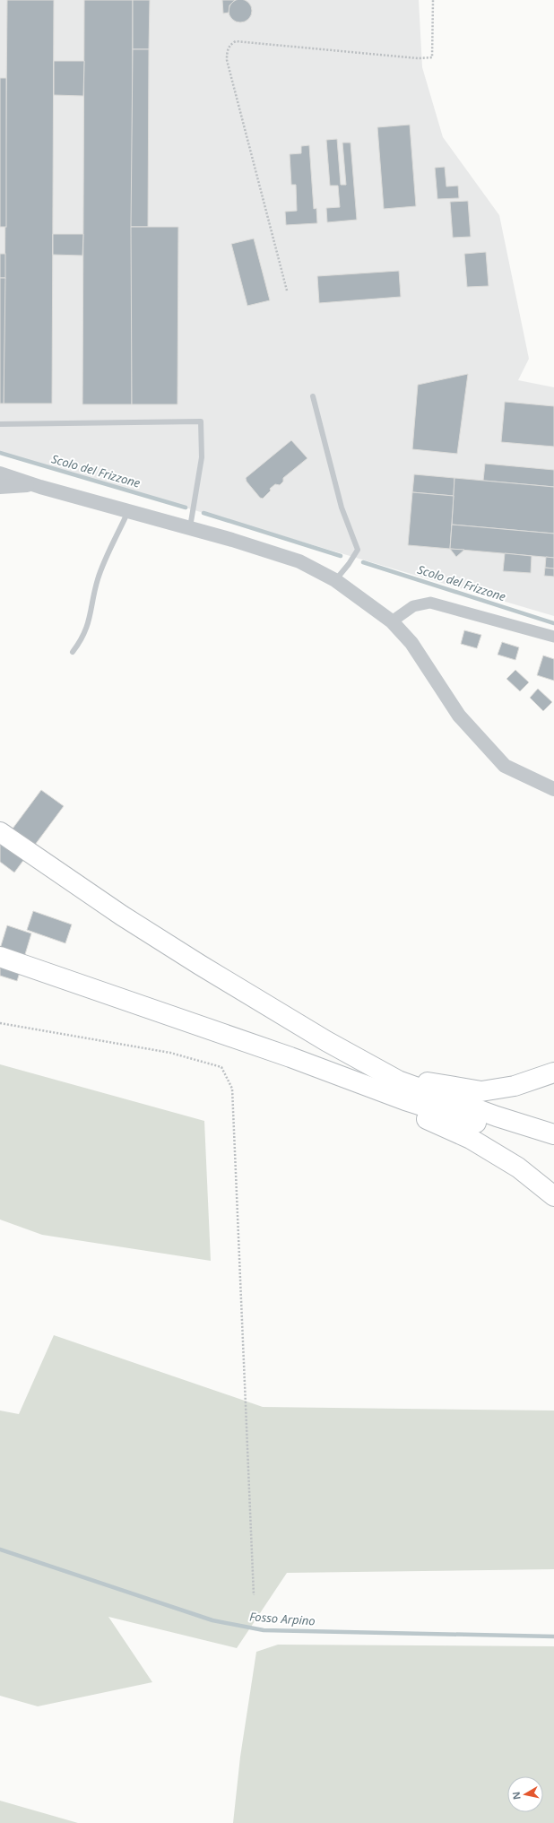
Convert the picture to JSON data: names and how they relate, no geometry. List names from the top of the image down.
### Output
{
  "water": ["Scolo del Frizzone", "Fosso Arpino"],
  "north": "left"
}
